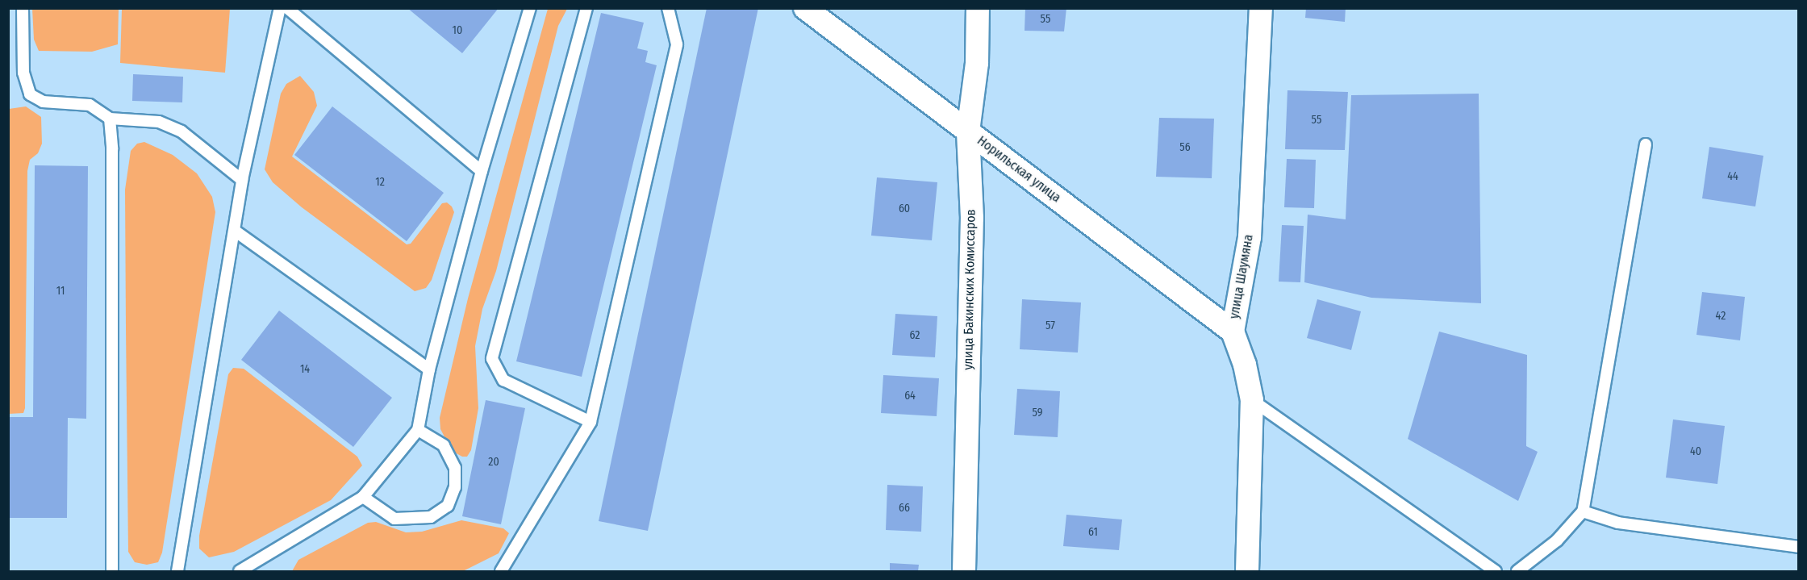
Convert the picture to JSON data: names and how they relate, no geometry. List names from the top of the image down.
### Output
{
  "streets": {
    "street": ["Норильская улица", "улица Шаумяна", "улица Бакинских Комиссаров"]
  },
  "crossings": [
    ["Норильская улица", "улица Шаумяна"],
    ["Норильская улица", "улица Бакинских Комиссаров"]
  ],
  "house_numbers": [
    "55",
    "10",
    "55",
    "56",
    "44",
    "12",
    "60",
    "11",
    "42",
    "57",
    "62",
    "14",
    "64",
    "59",
    "40",
    "20",
    "66",
    "61"
  ]
}
